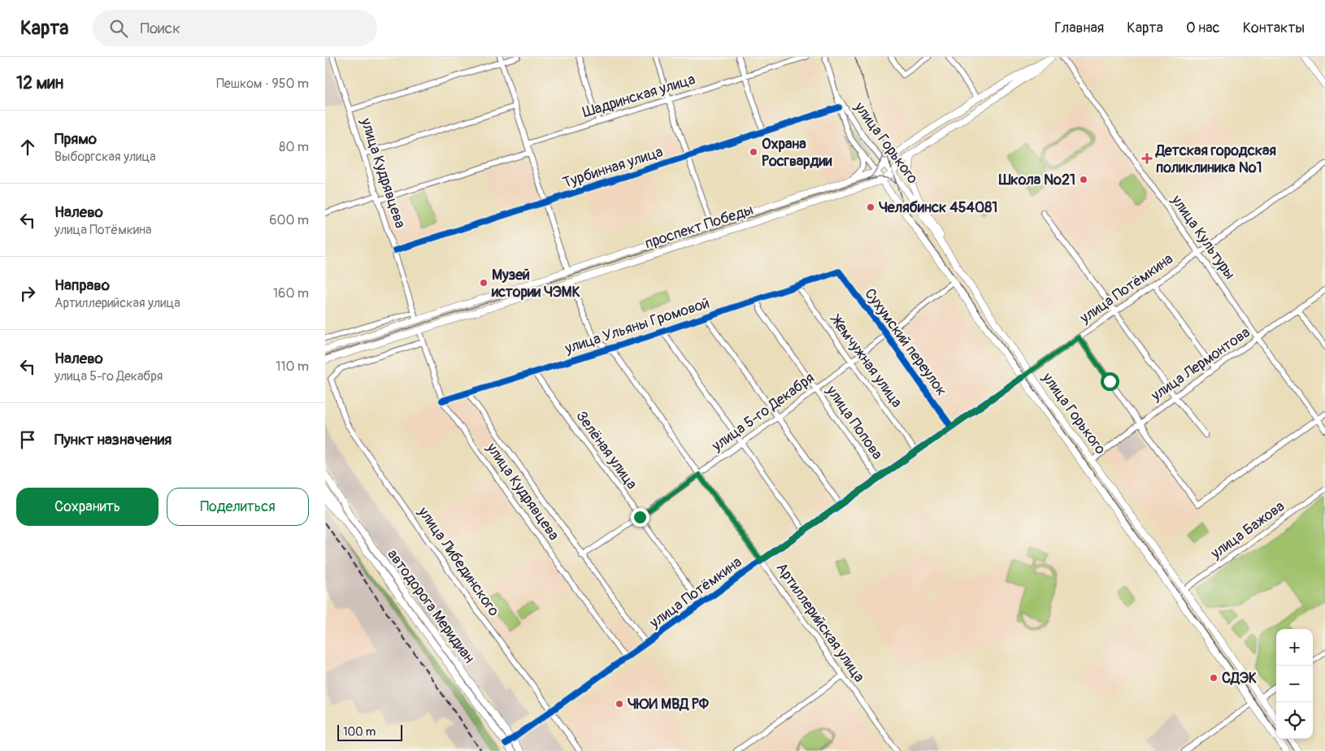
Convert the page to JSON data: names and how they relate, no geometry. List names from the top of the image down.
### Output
{
  "streets": {
    "main road": [
      "улица Горького",
      "проспект Победы",
      "улица Потёмкина",
      "автодорога Меридиан",
      "Артиллерийская улица"
    ],
    "street": [
      "Шадринская улица",
      "Турбинная улица",
      "улица Кудрявцева",
      "улица Культуры",
      "улица Ульяны Громовой",
      "Сухумский переулок",
      "Жемчужная улица",
      "улица Лермонтова",
      "улица 5-го Декабря",
      "улица Попова",
      "Зелёная улица",
      "улица Бажова",
      "улица Либединского"
    ]
  },
  "crossings": [
    ["Шадринская улица", "Артиллерийская улица"],
    ["улица Горького", "Турбинная улица"],
    ["улица Горького", "проспект Победы"],
    ["улица Горького", "улица Потёмкина"],
    ["улица Горького", "улица Лермонтова"],
    ["улица Горького", "улица 5-го Декабря"],
    ["улица Горького", "улица Бажова"],
    ["Турбинная улица", "улица Кудрявцева"],
    ["Турбинная улица", "Артиллерийская улица"],
    ["улица Кудрявцева", "проспект Победы"],
    ["улица Кудрявцева", "улица Потёмкина"],
    ["улица Кудрявцева", "улица Ульяны Громовой"],
    ["улица Кудрявцева", "улица 5-го Декабря"],
    ["улица Кудрявцева", "улица Либединского"],
    ["проспект Победы", "Артиллерийская улица"],
    ["улица Культуры", "улица Потёмкина"],
    ["улица Культуры", "улица Лермонтова"],
    ["улица Потёмкина", "Сухумский переулок"],
    ["улица Потёмкина", "Жемчужная улица"],
    ["улица Потёмкина", "улица Попова"],
    ["улица Потёмкина", "Зелёная улица"],
    ["улица Потёмкина", "улица Либединского"],
    ["улица Потёмкина", "автодорога Меридиан"],
    ["улица Потёмкина", "Артиллерийская улица"],
    ["улица Ульяны Громовой", "Сухумский переулок"],
    ["улица Ульяны Громовой", "Жемчужная улица"],
    ["улица Ульяны Громовой", "улица Попова"],
    ["улица Ульяны Громовой", "Зелёная улица"],
    ["улица Ульяны Громовой", "Артиллерийская улица"],
    ["Сухумский переулок", "улица 5-го Декабря"],
    ["Жемчужная улица", "улица 5-го Декабря"],
    ["улица 5-го Декабря", "улица Попова"],
    ["улица 5-го Декабря", "Зелёная улица"],
    ["улица 5-го Декабря", "Артиллерийская улица"]
  ],
  "places": {
    "other": [
      "Охрана Росгвардии",
      "Школа №21",
      "Челябинск 454081",
      "Музей истории ЧЭМК",
      "СДЭК",
      "ЧЮИ МВД РФ"
    ],
    "health": ["Детская городская поликлиника №1"]
  },
  "scale_bar": "100 m",
  "page": {
    "header": "Карта",
    "search": "Поиск",
    "nav": [
      "Главная",
      "Карта",
      "О нас",
      "Контакты"
    ],
    "heading": ["12 мин", "Пешком · 950 m"],
    "list": [
      ["Прямо", "Выборгская улица", "80 m"],
      ["Налево", "улица Потёмкина", "600 m"],
      ["Направо", "Артиллерийская улица", "160 m"],
      ["Налево", "улица 5-го Декабря", "110 m"],
      "Пункт назначения"
    ],
    "buttons": ["Сохранить", "Поделиться"],
    "map_buttons": ["+", "−"],
    "scale": "100 m"
  }
}
